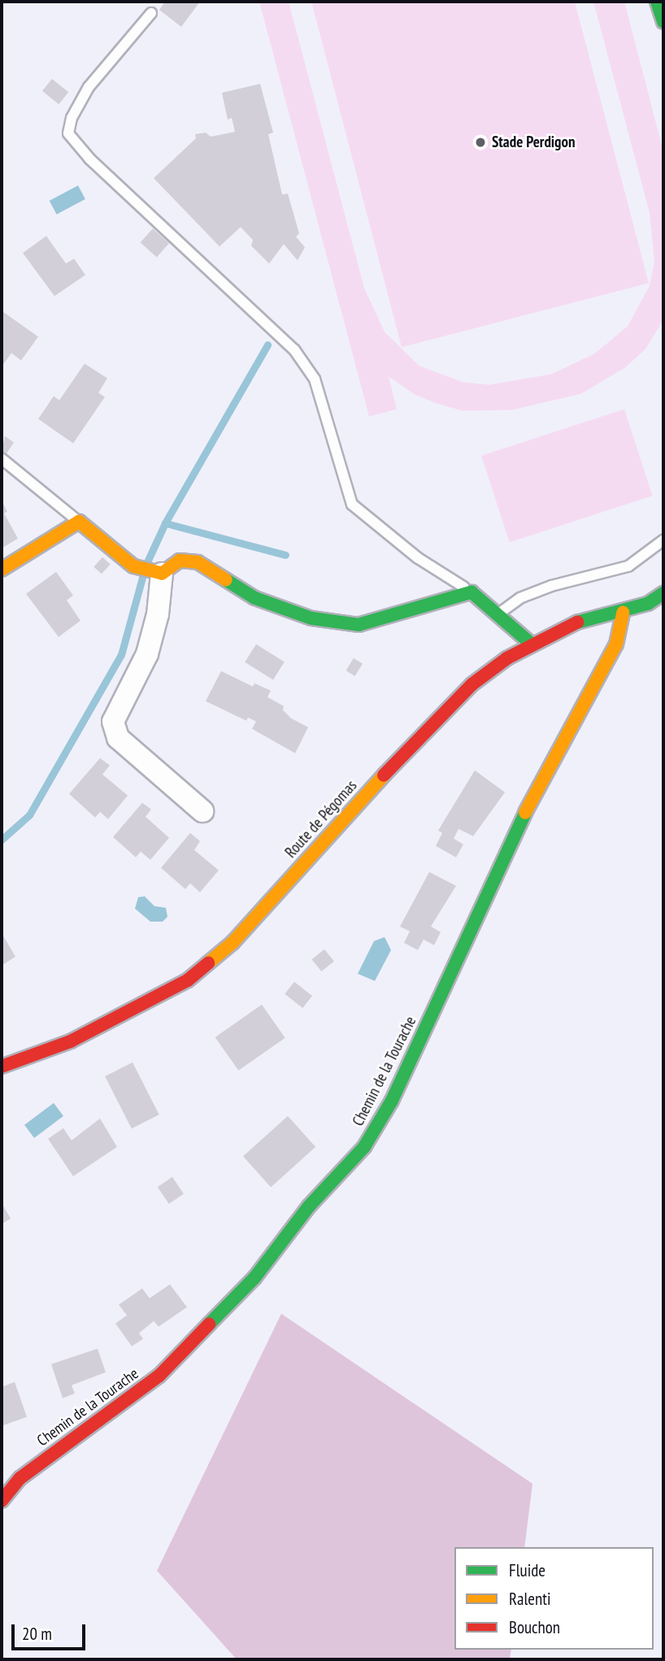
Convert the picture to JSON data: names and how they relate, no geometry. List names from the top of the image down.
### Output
{
  "streets": {
    "street": ["Route de Pégomas", "Chemin de la Tourache"]
  },
  "crossings": [
    ["Route de Pégomas", "Chemin de la Tourache"]
  ],
  "places": ["Stade Perdigon"],
  "legend": ["Fluide", "Ralenti", "Bouchon"],
  "scale_bar": "20 m"
}
